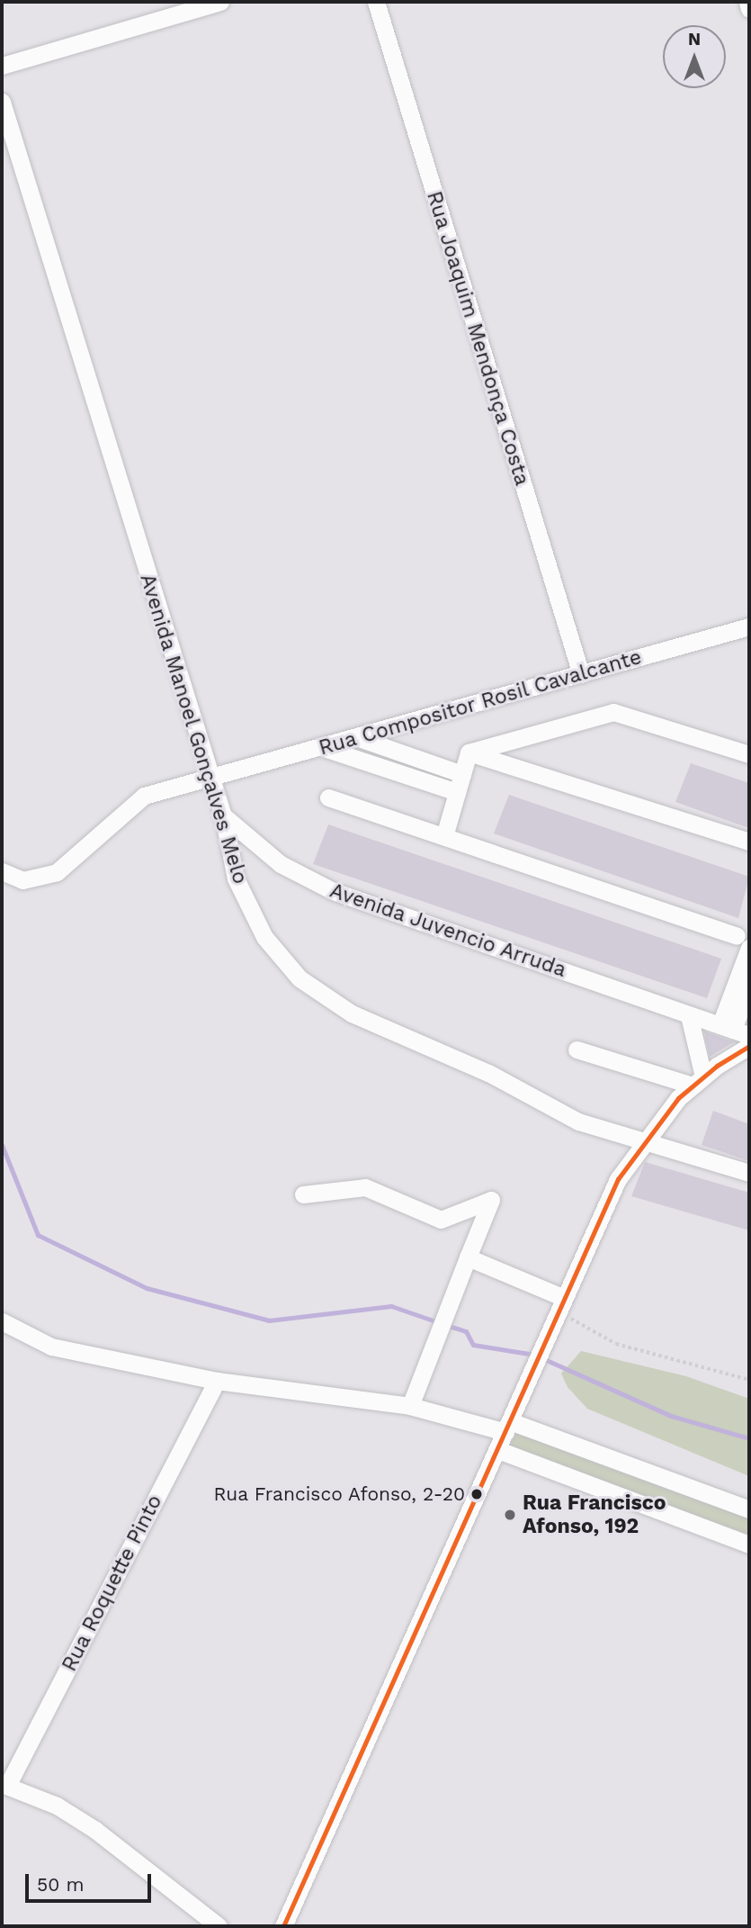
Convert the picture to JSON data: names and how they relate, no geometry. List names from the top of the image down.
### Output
{
  "streets": {
    "street": [
      "Rua Joaquim Mendonça Costa",
      "Rua Compositor Rosil Cavalcante",
      "Avenida Manoel Gonçalves Melo",
      "Avenida Juvencio Arruda",
      "Rua Roquette Pinto"
    ]
  },
  "crossings": [
    ["Rua Joaquim Mendonça Costa", "Rua Compositor Rosil Cavalcante"],
    ["Rua Compositor Rosil Cavalcante", "Avenida Manoel Gonçalves Melo"],
    ["Avenida Manoel Gonçalves Melo", "Avenida Juvencio Arruda"]
  ],
  "places": ["Rua Francisco Afonso, 2-20", "Rua Francisco Afonso, 192"],
  "scale_bar": "50 m",
  "north": "top"
}
